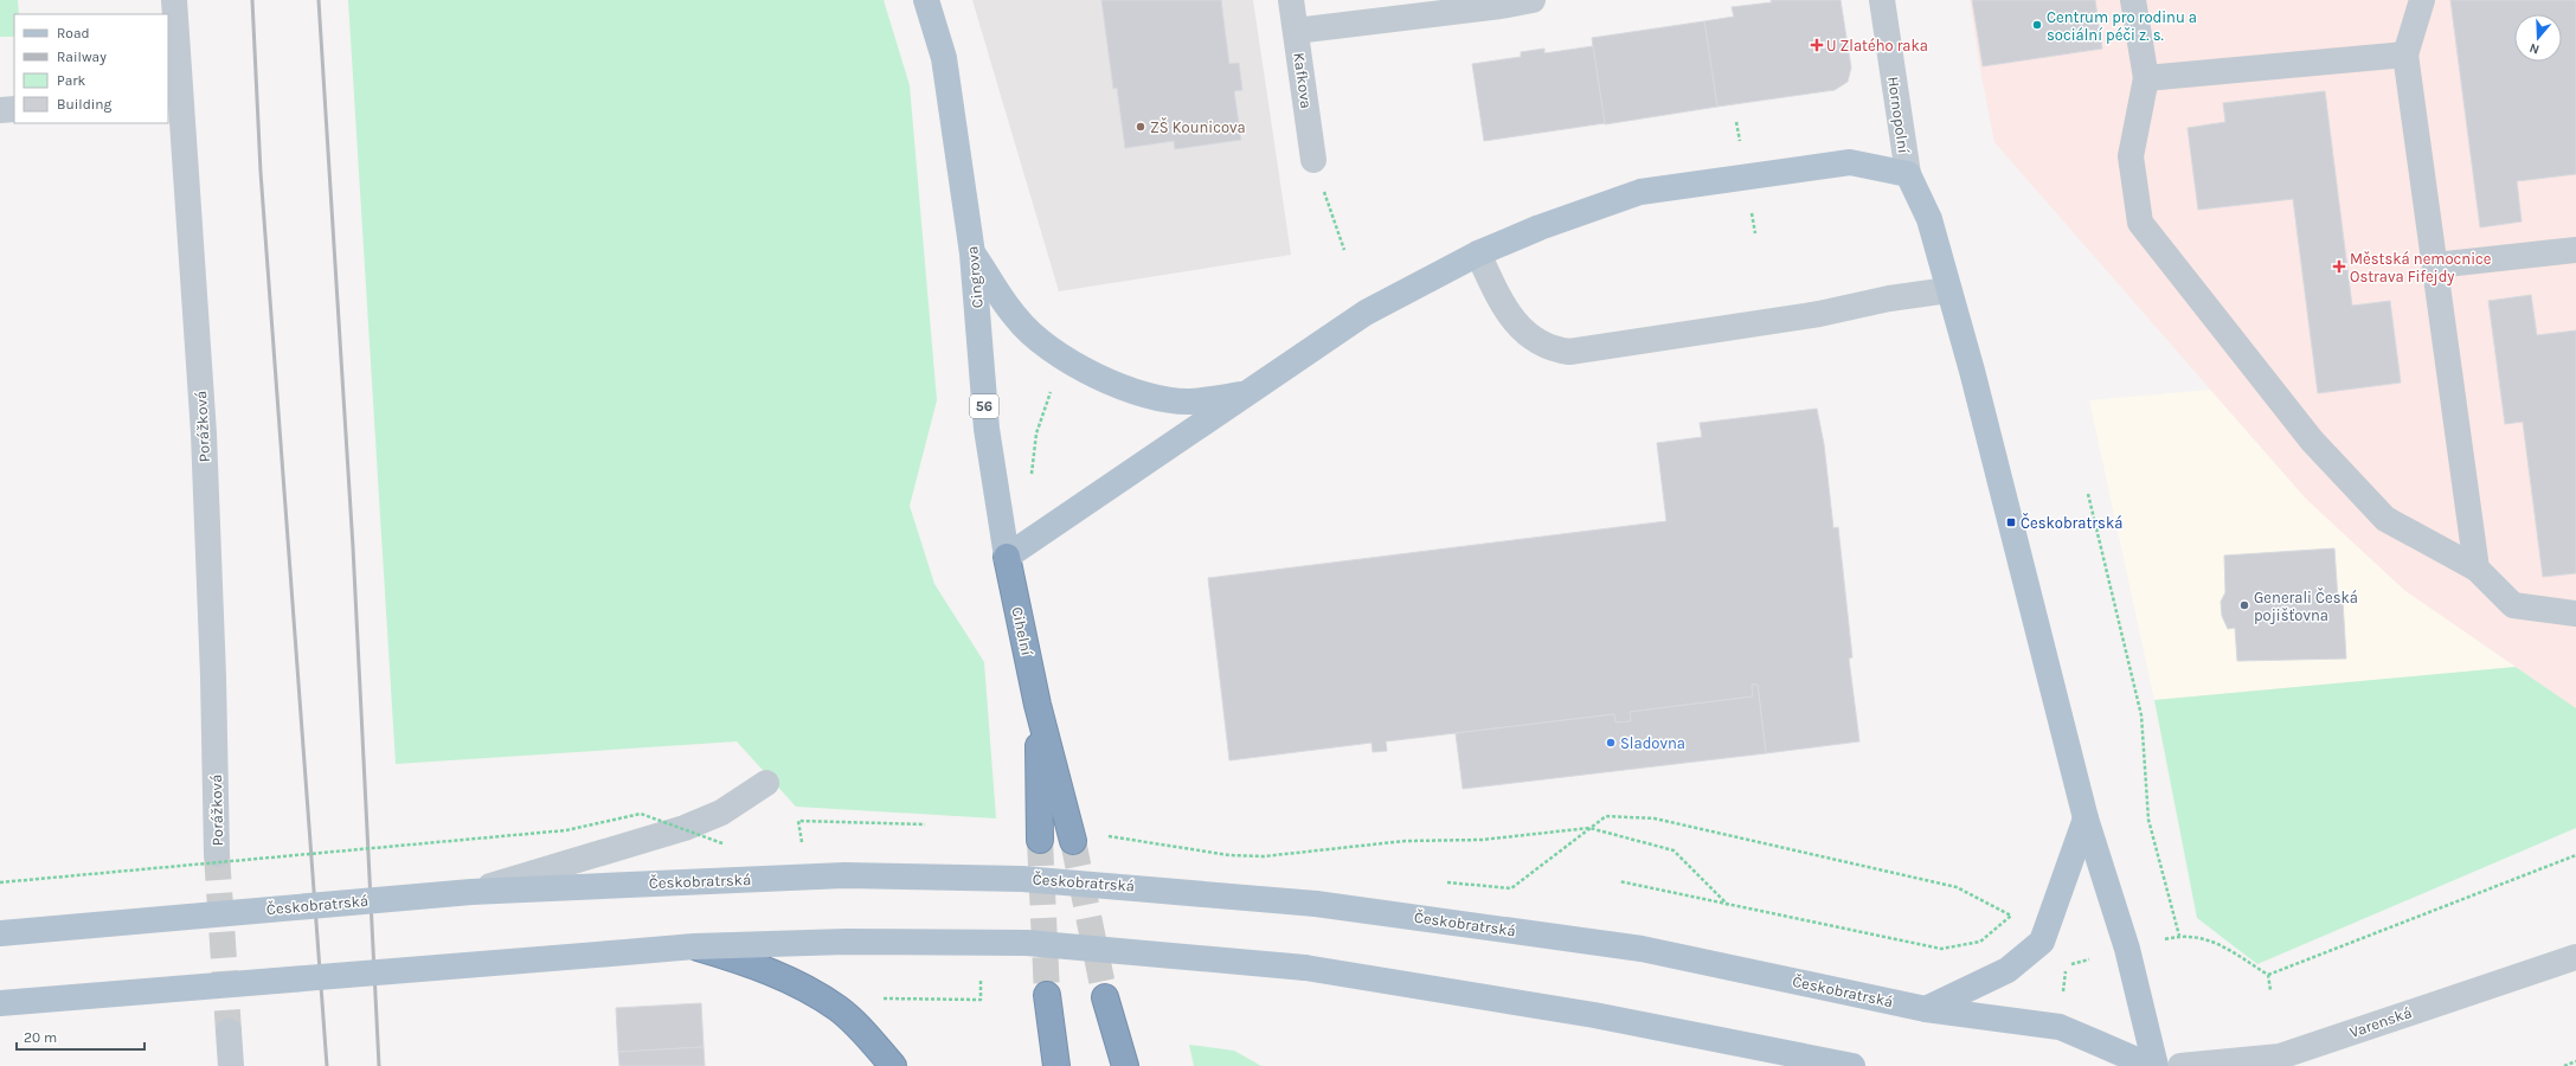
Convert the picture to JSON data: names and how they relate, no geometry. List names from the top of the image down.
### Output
{
  "streets": {
    "highway": ["56", "Cihelní"],
    "main road": ["Cingrova", "Českobratrská"],
    "street": [
      "Kafkova",
      "Hornopolní",
      "Porážková",
      "Varenská"
    ]
  },
  "crossings": [
    ["Cingrova", "Cihelní"]
  ],
  "places": {
    "other": [
      "Centrum pro rodinu a sociální péči z. s.",
      "ZŠ Kounicova",
      "Generali Česká pojišťovna",
      "Sladovna"
    ],
    "health": ["U Zlatého raka", "Městská nemocnice Ostrava Fifejdy"],
    "transit": ["Českobratrská"]
  },
  "legend": [
    "Road",
    "Railway",
    "Park",
    "Building"
  ],
  "scale_bar": "20 m",
  "north": "bottom"
}
